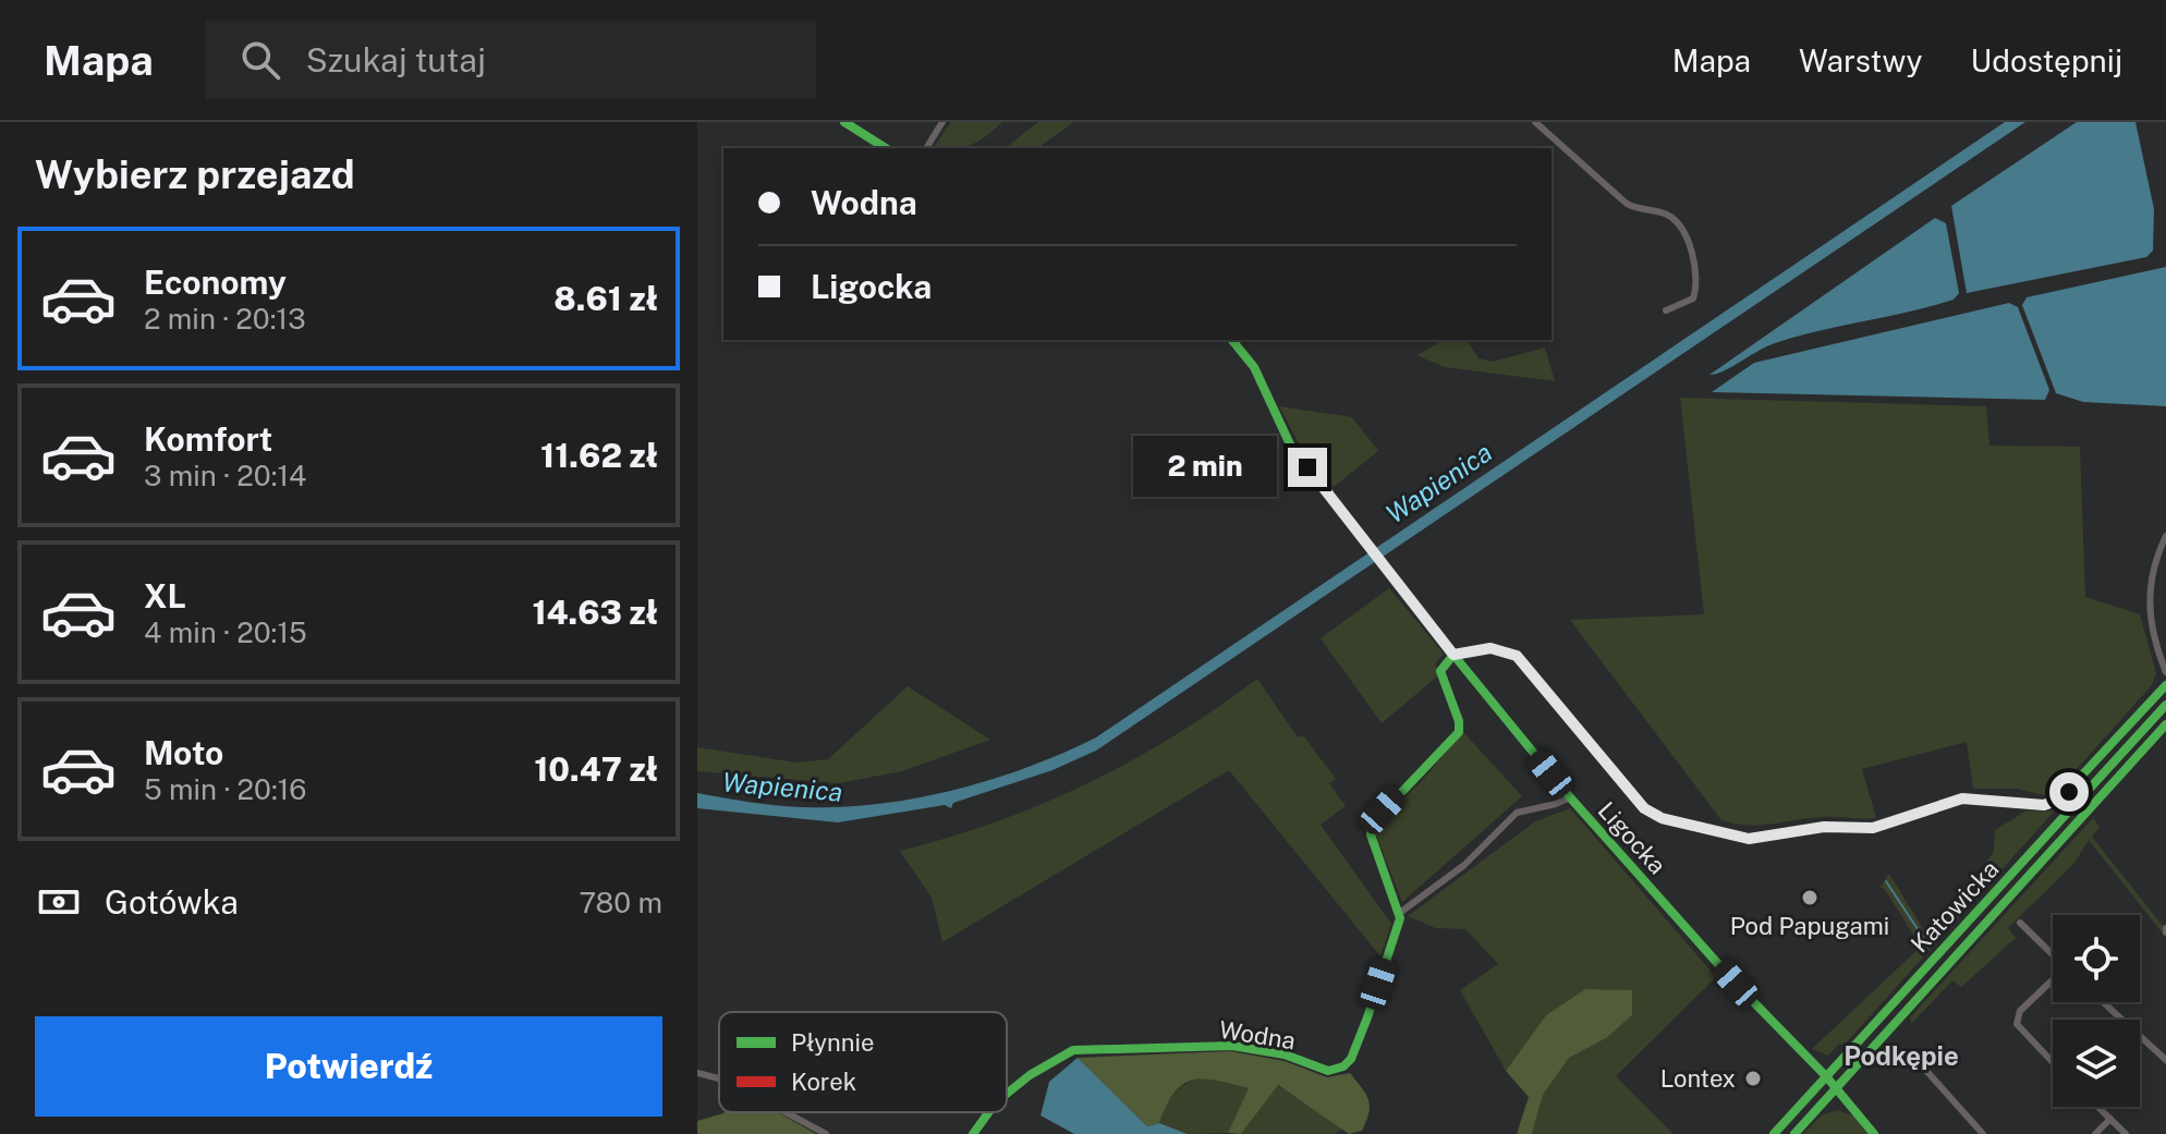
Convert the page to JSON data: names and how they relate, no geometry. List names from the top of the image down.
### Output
{
  "streets": {
    "street": ["Ligocka", "Katowicka", "Wodna"]
  },
  "crossings": [
    ["Ligocka", "Katowicka"]
  ],
  "districts": ["Podkępie"],
  "water": ["Wapienica"],
  "places": ["Pod Papugami", "Lontex"],
  "legend": ["Płynnie", "Korek"],
  "page": {
    "header": "Mapa",
    "search": "Szukaj tutaj",
    "nav": ["Mapa", "Warstwy", "Udostępnij"],
    "heading": "Wybierz przejazd",
    "banner": ["Wodna", "Ligocka"],
    "list": [
      {
        "name": "Economy",
        "note": "2 min · 20:13",
        "value": "8.61 zł"
      },
      {
        "name": "Komfort",
        "note": "3 min · 20:14",
        "value": "11.62 zł"
      },
      {
        "name": "XL",
        "note": "4 min · 20:15",
        "value": "14.63 zł"
      },
      {
        "name": "Moto",
        "note": "5 min · 20:16",
        "value": "10.47 zł"
      }
    ],
    "bubble": "2 min",
    "pay": ["Gotówka", "780 m"],
    "buttons": "Potwierdź"
  }
}
